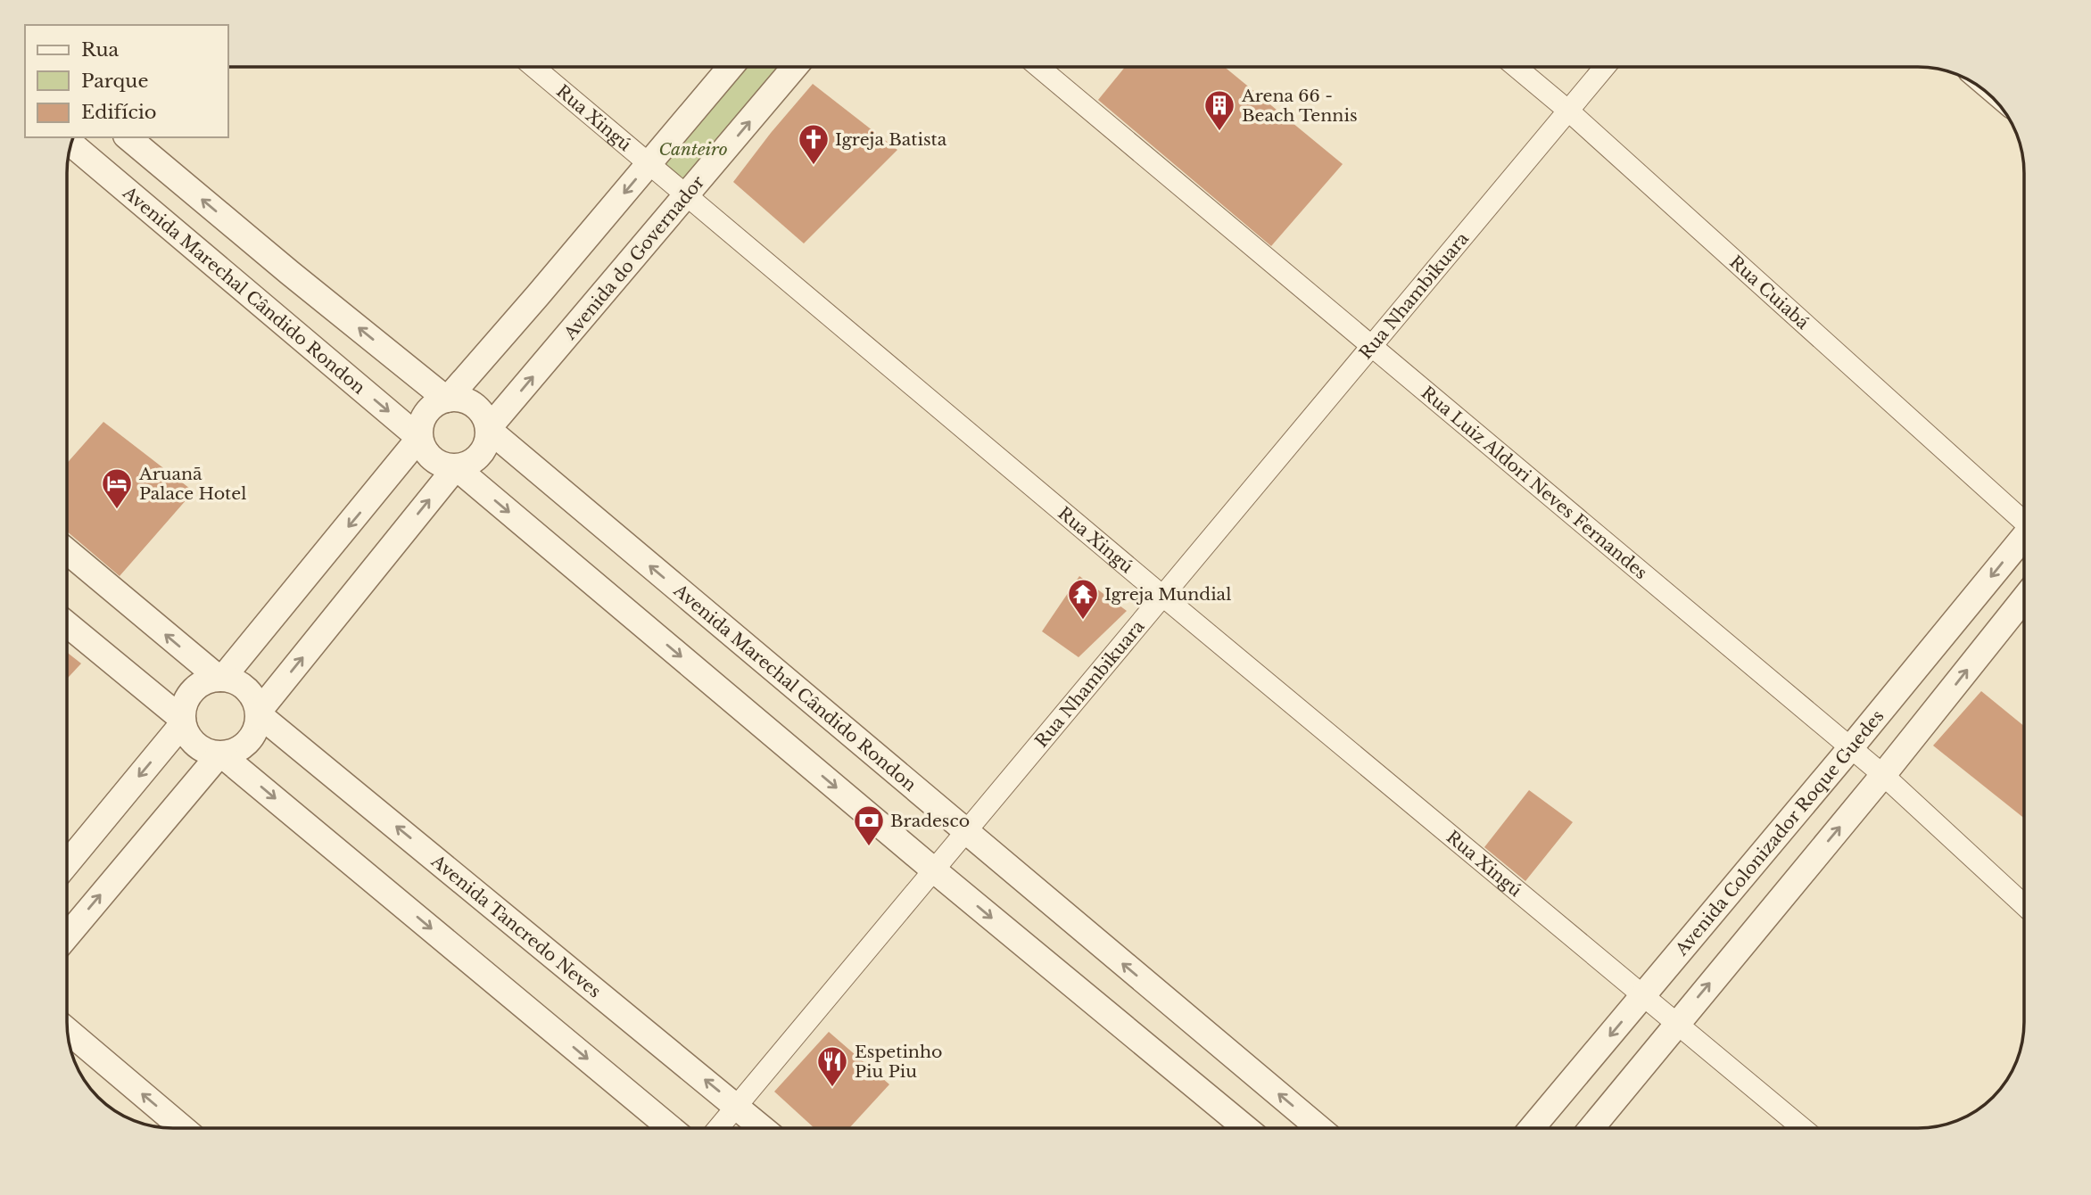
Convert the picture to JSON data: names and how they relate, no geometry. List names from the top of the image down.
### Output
{
  "streets": {
    "street": [
      "Rua Xingú",
      "Avenida do Governador",
      "Avenida Marechal Cândido Rondon",
      "Rua Cuiabá",
      "Rua Nhambikuara",
      "Rua Luiz Aldori Neves Fernandes",
      "Avenida Colonizador Roque Guedes",
      "Avenida Tancredo Neves"
    ]
  },
  "crossings": [
    ["Rua Xingú", "Avenida do Governador"],
    ["Rua Xingú", "Rua Nhambikuara"],
    ["Rua Xingú", "Avenida Colonizador Roque Guedes"],
    ["Avenida do Governador", "Avenida Marechal Cândido Rondon"],
    ["Avenida Marechal Cândido Rondon", "Rua Nhambikuara"],
    ["Rua Cuiabá", "Rua Nhambikuara"],
    ["Rua Nhambikuara", "Rua Luiz Aldori Neves Fernandes"],
    ["Rua Nhambikuara", "Avenida Tancredo Neves"],
    ["Rua Luiz Aldori Neves Fernandes", "Avenida Colonizador Roque Guedes"]
  ],
  "parks": ["Canteiro"],
  "places": {
    "building": ["Arena 66 - Beach Tennis"],
    "church": ["Igreja Batista"],
    "hotel": ["Aruanã Palace Hotel"],
    "temple": ["Igreja Mundial"],
    "bank": ["Bradesco"],
    "restaurant": ["Espetinho Piu Piu"]
  },
  "legend": ["Rua", "Parque", "Edifício"]
}
